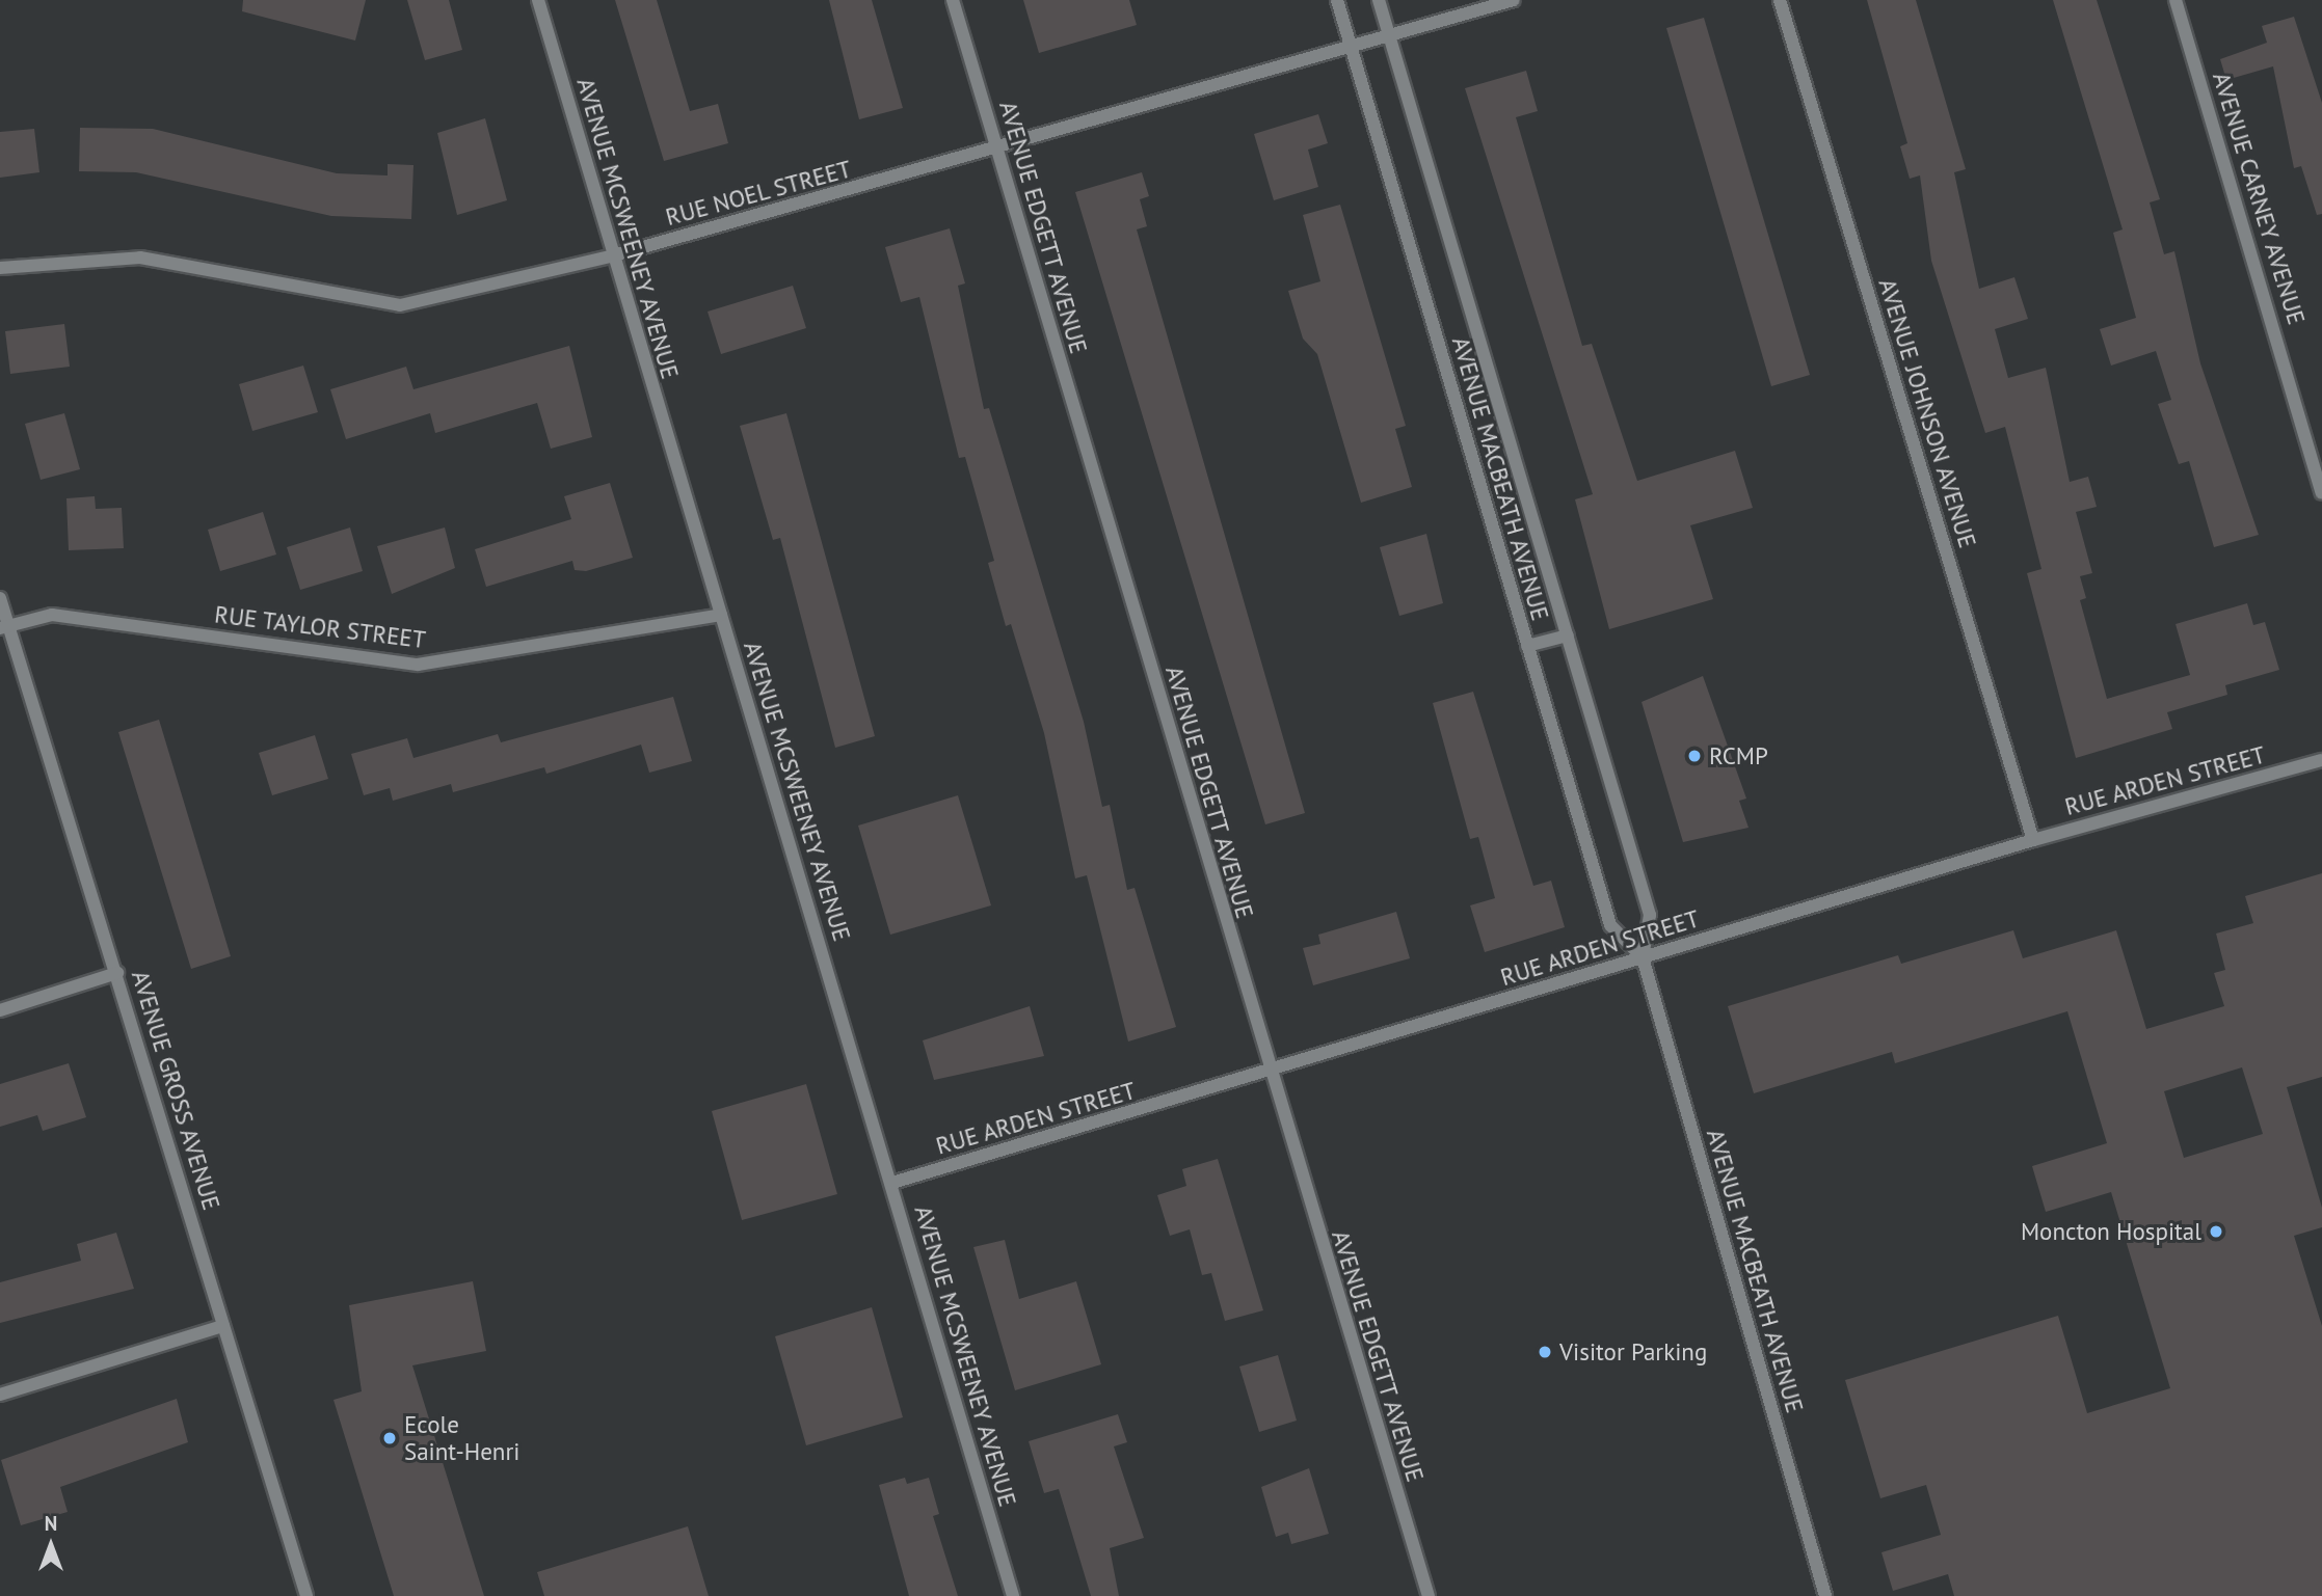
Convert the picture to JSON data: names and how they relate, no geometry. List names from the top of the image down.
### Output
{
  "streets": {
    "street": [
      "RUE NOEL STREET",
      "AVENUE CARNEY AVENUE",
      "AVENUE EDGETT AVENUE",
      "AVENUE MCSWEENEY AVENUE",
      "AVENUE JOHNSON AVENUE",
      "AVENUE MACBEATH AVENUE",
      "RUE TAYLOR STREET",
      "RUE ARDEN STREET",
      "AVENUE GROSS AVENUE"
    ]
  },
  "crossings": [
    ["RUE NOEL STREET", "AVENUE EDGETT AVENUE"],
    ["RUE NOEL STREET", "AVENUE MCSWEENEY AVENUE"],
    ["RUE NOEL STREET", "AVENUE MACBEATH AVENUE"],
    ["AVENUE EDGETT AVENUE", "RUE ARDEN STREET"],
    ["AVENUE MCSWEENEY AVENUE", "RUE TAYLOR STREET"],
    ["AVENUE MCSWEENEY AVENUE", "RUE ARDEN STREET"],
    ["AVENUE JOHNSON AVENUE", "RUE ARDEN STREET"],
    ["AVENUE MACBEATH AVENUE", "RUE ARDEN STREET"],
    ["RUE TAYLOR STREET", "AVENUE GROSS AVENUE"]
  ],
  "places": [
    "RCMP",
    "Moncton Hospital",
    "Visitor Parking",
    "Ecole Saint-Henri"
  ],
  "north": "top"
}
